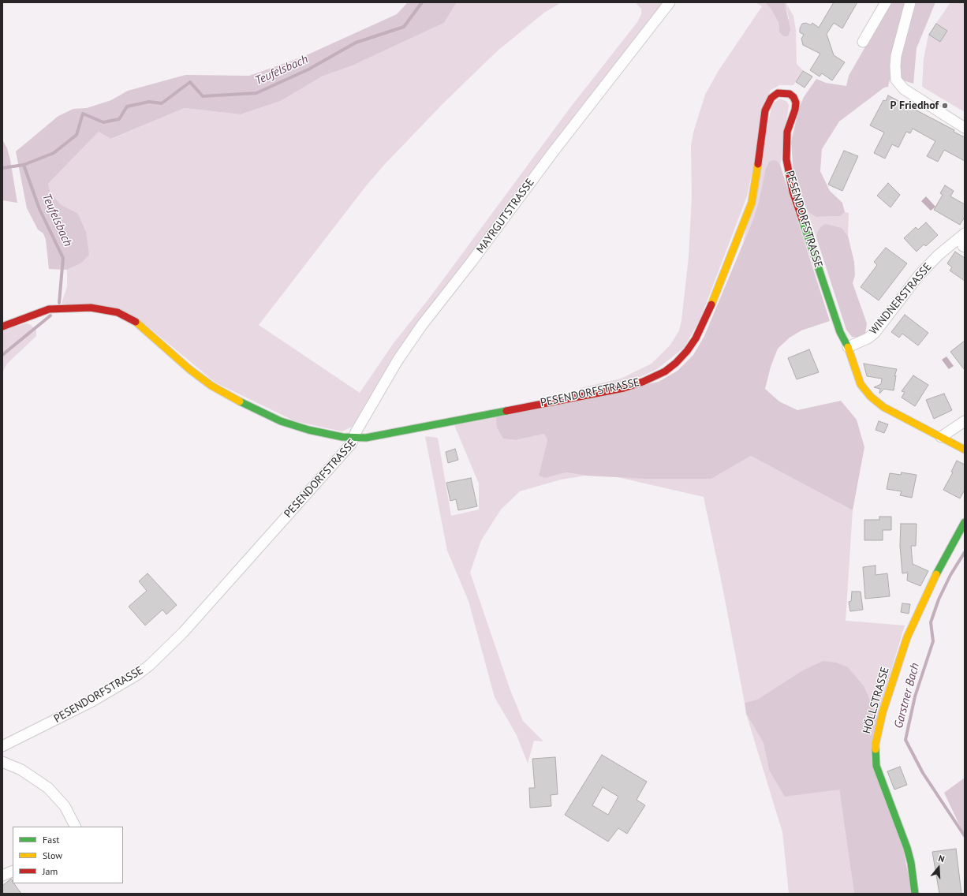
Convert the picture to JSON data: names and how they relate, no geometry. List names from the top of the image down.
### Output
{
  "streets": {
    "street": [
      "MAYRGUTSTRASSE",
      "PESENDORFSTRASSE",
      "WINDNERSTRASSE",
      "HÖLLSTRASSE"
    ]
  },
  "crossings": [
    ["MAYRGUTSTRASSE", "PESENDORFSTRASSE"],
    ["PESENDORFSTRASSE", "WINDNERSTRASSE"]
  ],
  "water": ["Teufelsbach", "Garstner Bach"],
  "places": ["P Friedhof"],
  "legend": ["Fast", "Slow", "Jam"],
  "north": "top"
}
